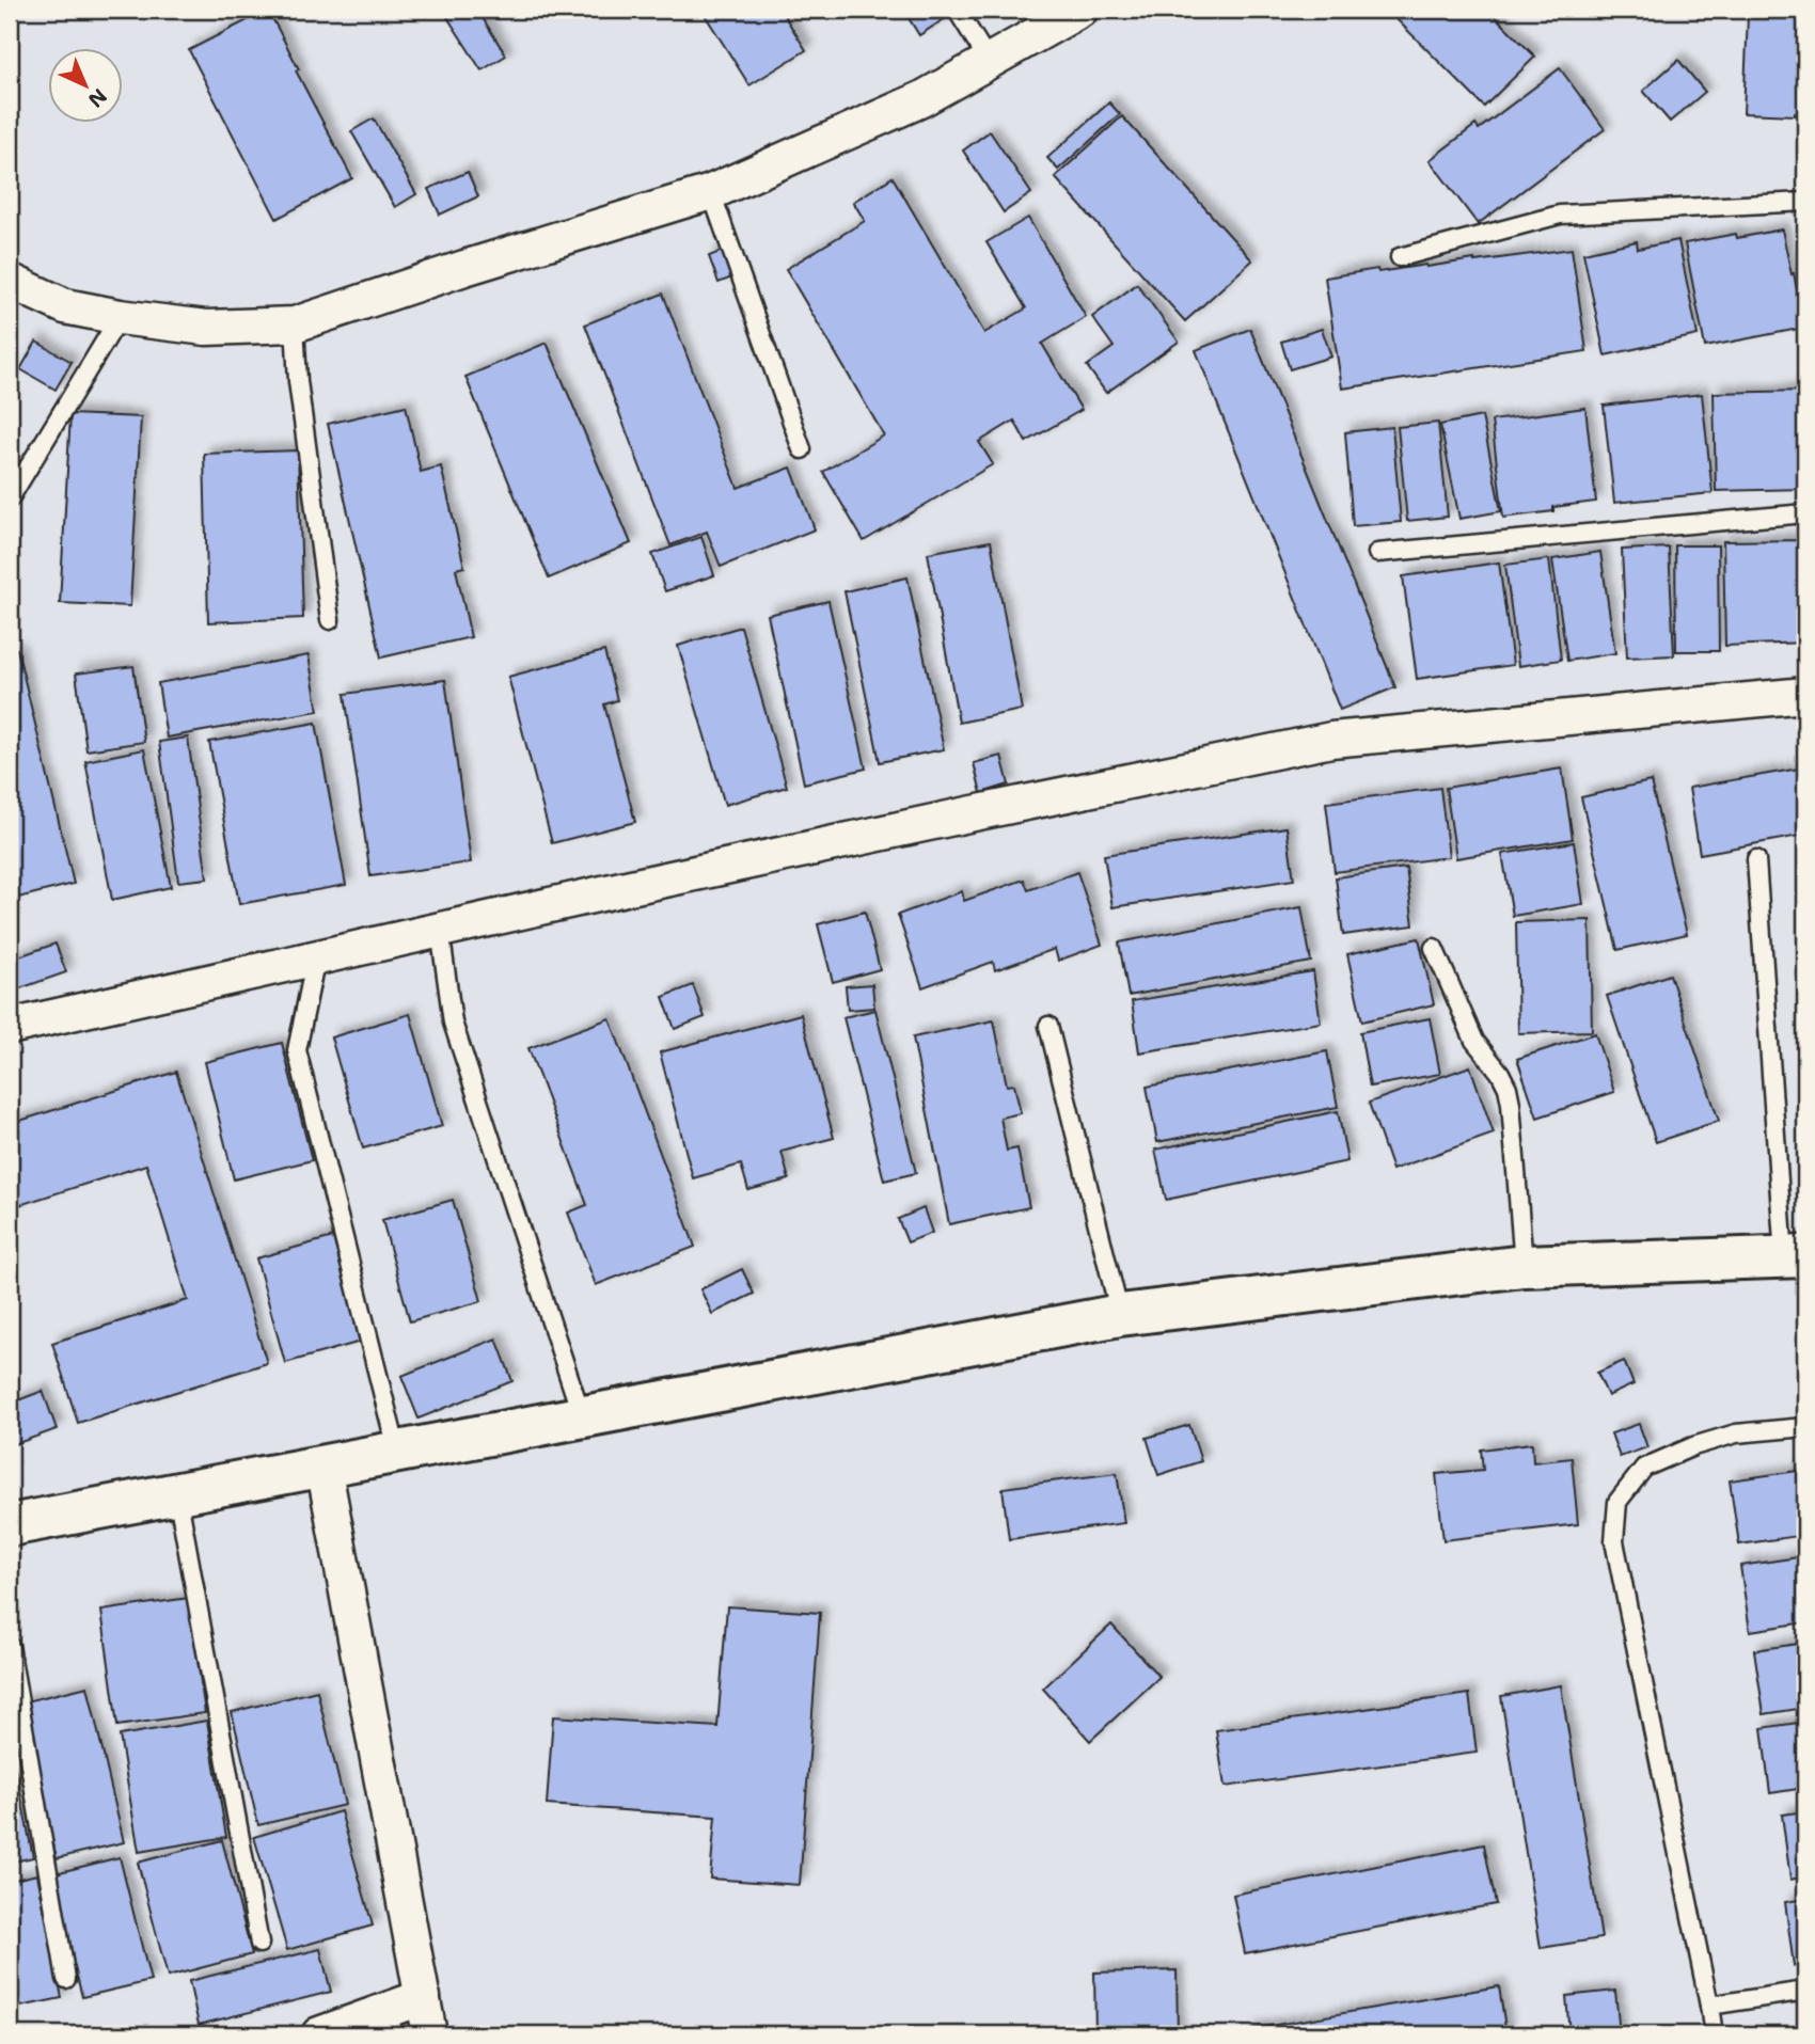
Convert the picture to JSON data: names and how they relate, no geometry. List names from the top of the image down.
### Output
{
  "north": "bottom right"
}
